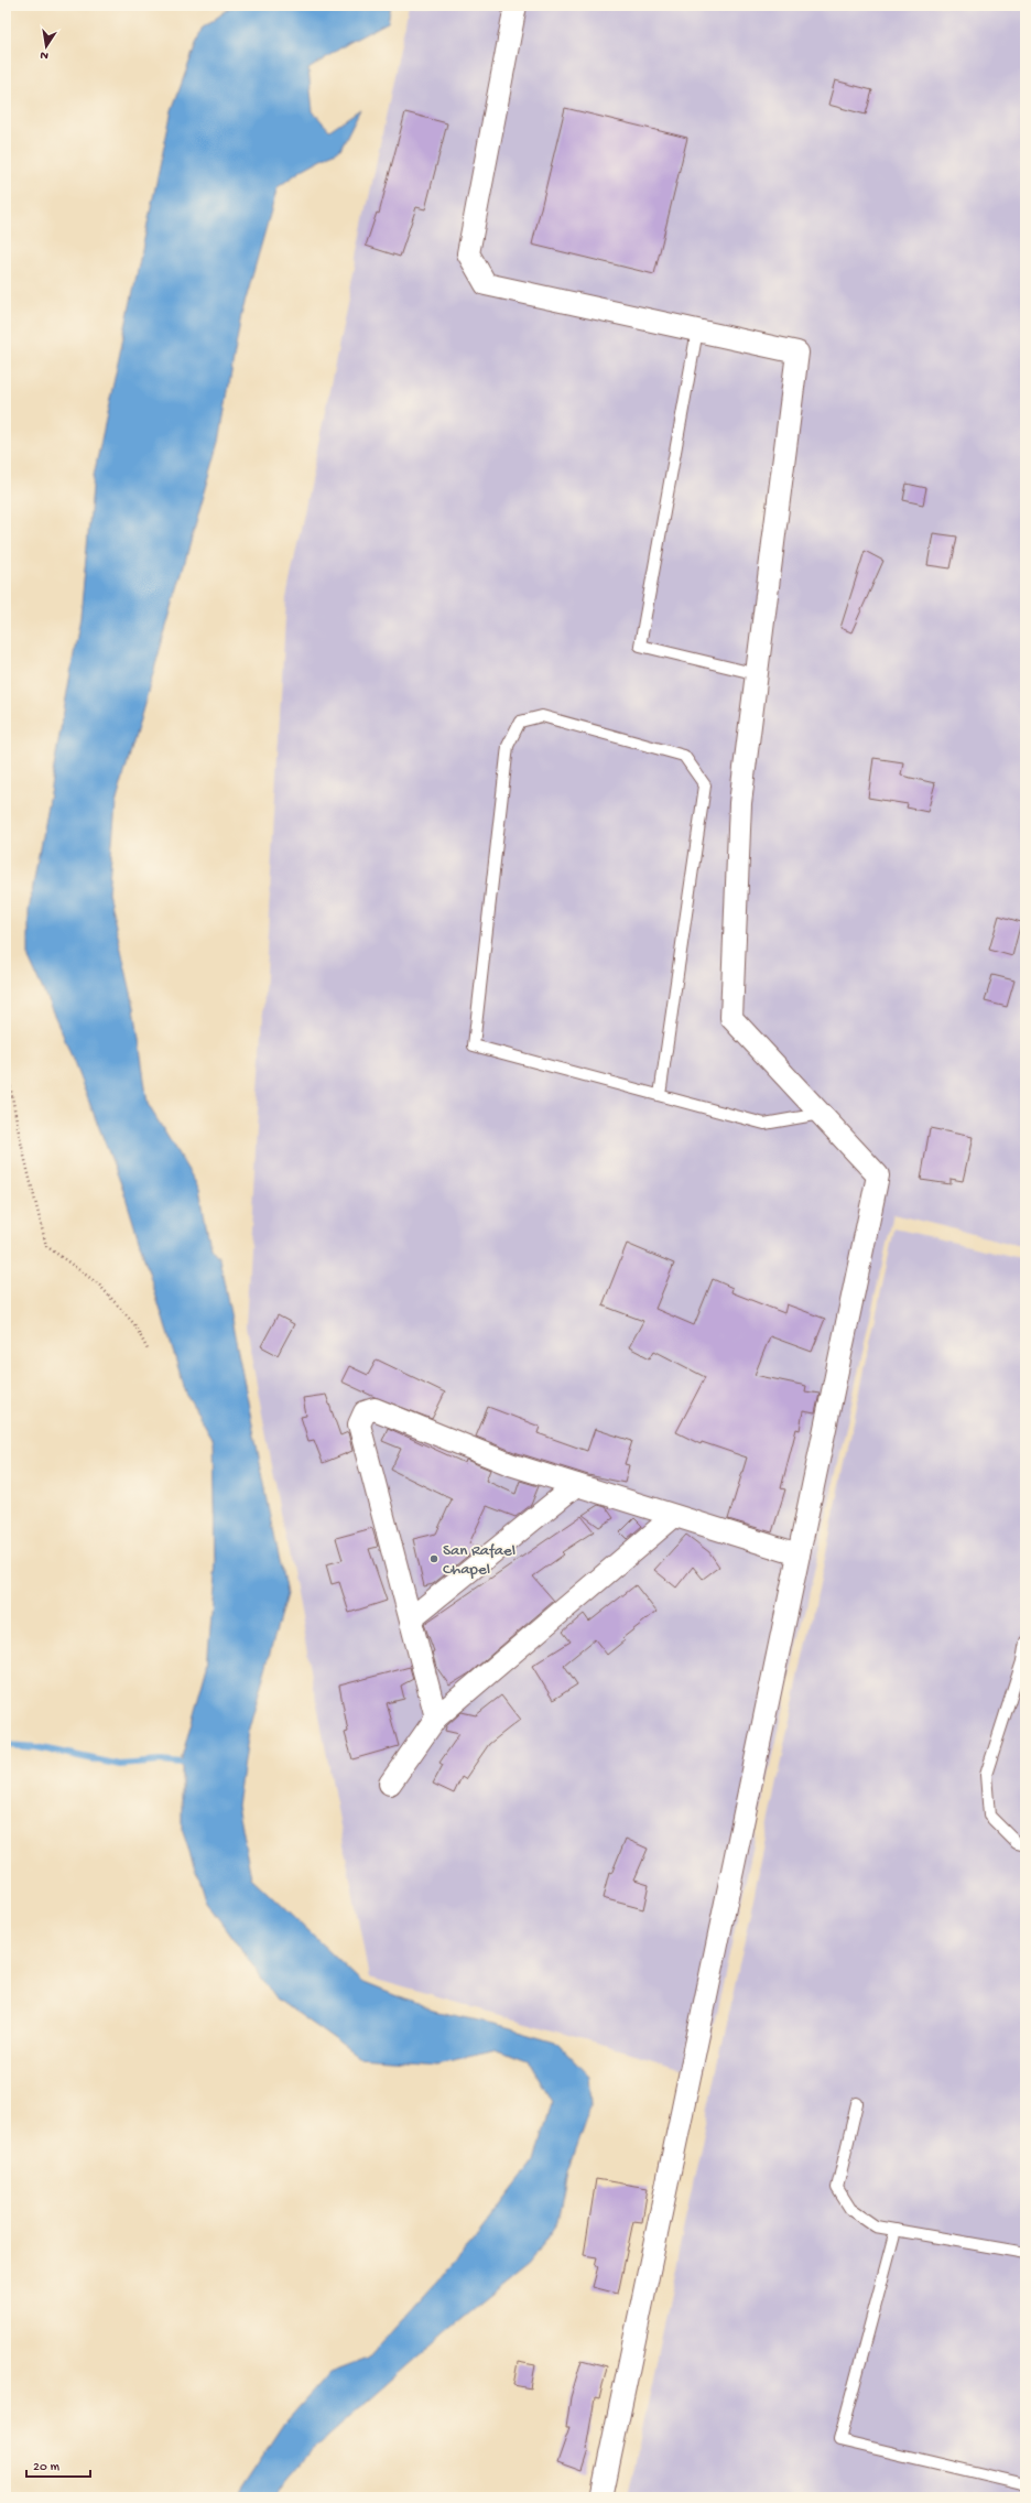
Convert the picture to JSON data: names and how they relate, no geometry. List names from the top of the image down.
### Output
{
  "places": ["San Rafael Chapel"],
  "scale_bar": "20 m",
  "north": "bottom"
}
